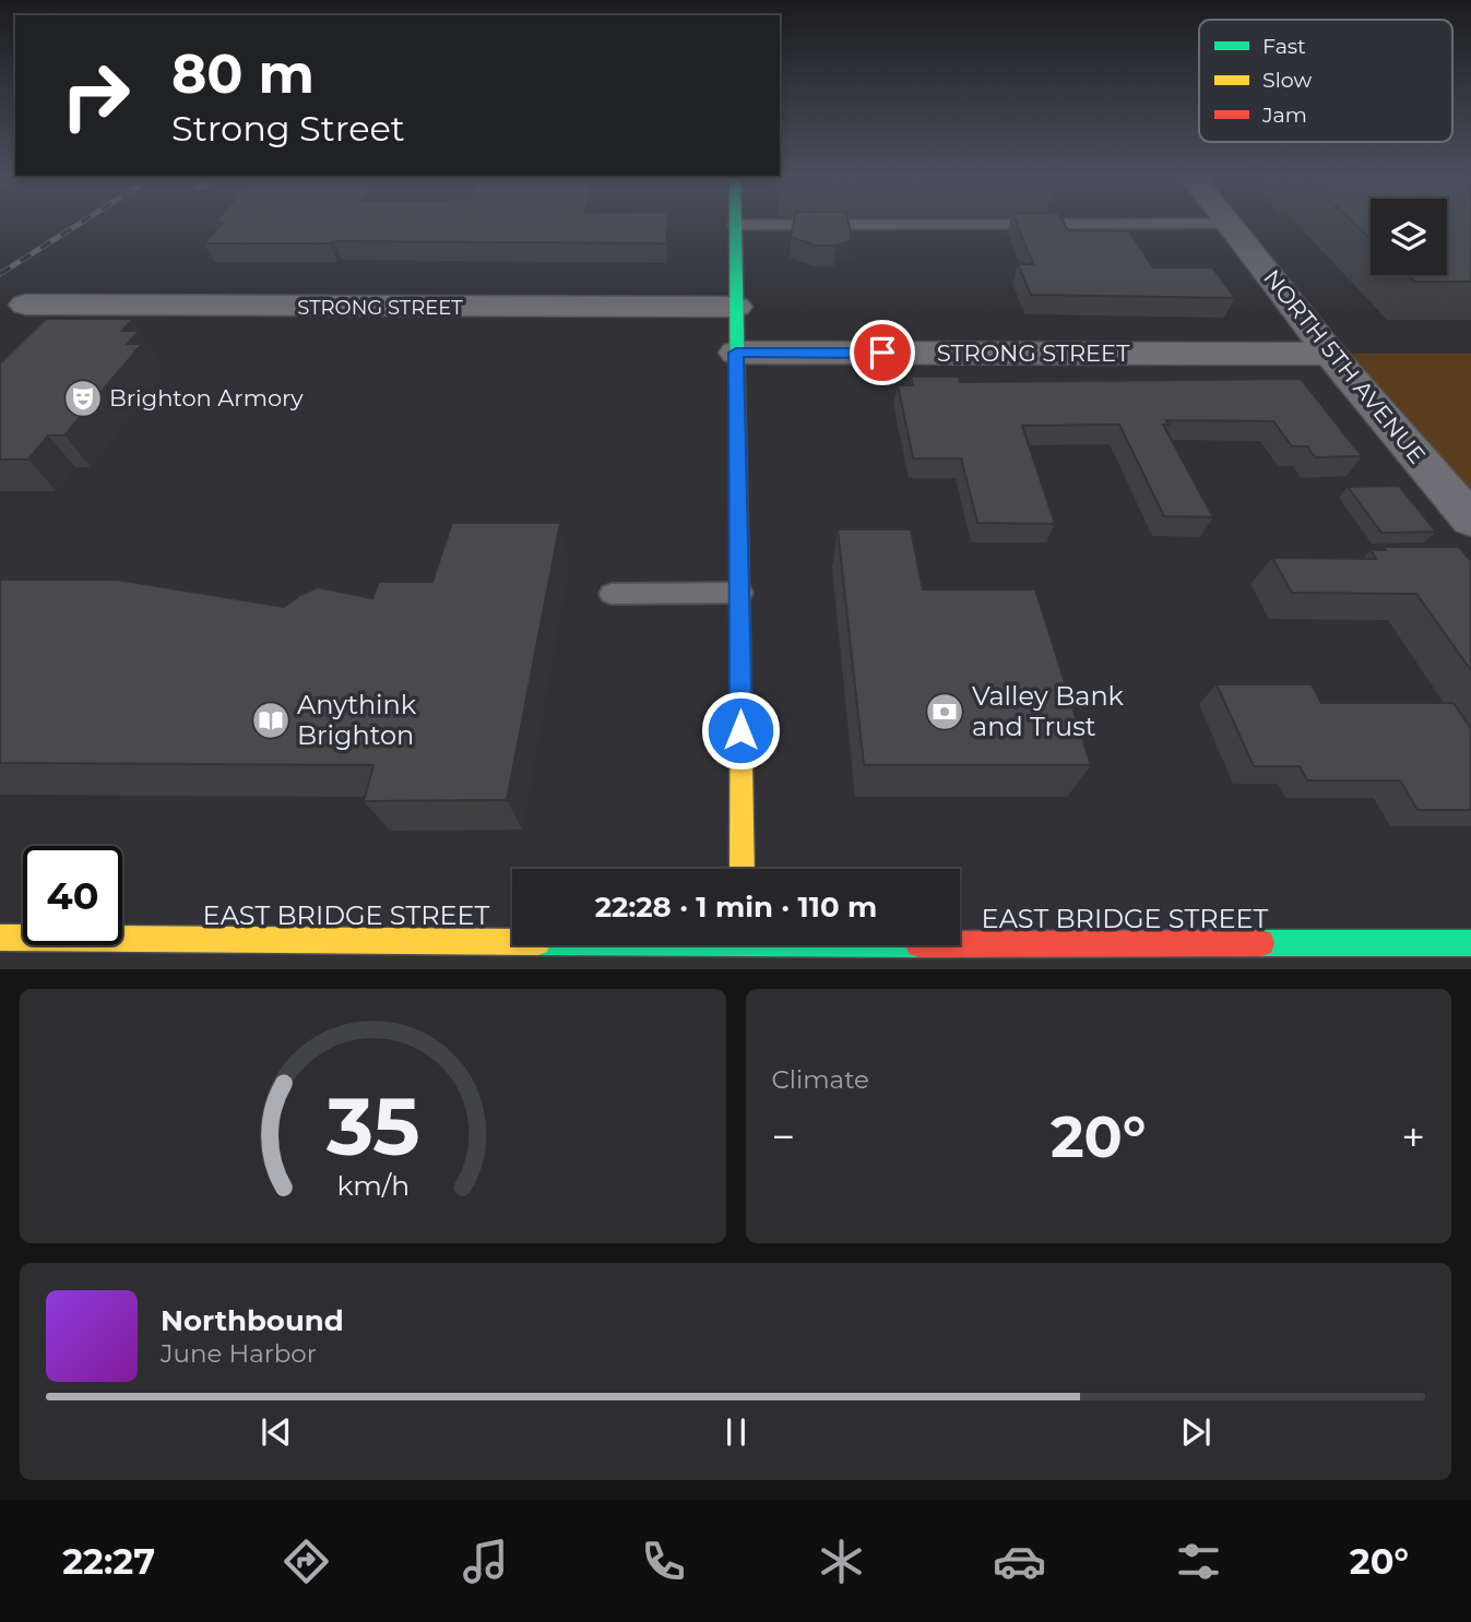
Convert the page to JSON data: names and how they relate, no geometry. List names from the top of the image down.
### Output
{
  "streets": {
    "street": ["STRONG STREET", "NORTH 5TH AVENUE", "EAST BRIDGE STREET"]
  },
  "crossings": [
    ["STRONG STREET", "NORTH 5TH AVENUE"]
  ],
  "places": {
    "theatre": ["Brighton Armory"],
    "bank": ["Valley Bank and Trust"],
    "library": ["Anythink Brighton"]
  },
  "legend": ["Fast", "Slow", "Jam"],
  "page": {
    "turn": ["80 m", "Strong Street"],
    "limit": "40",
    "trip": "22:28 · 1 min · 110 m",
    "tile": "Climate",
    "heat": ["−", "20°", "+"],
    "song": ["Northbound", "June Harbor"],
    "tabs": ["22:27", "20°"],
    "gauge": ["35", "km/h"]
  }
}
